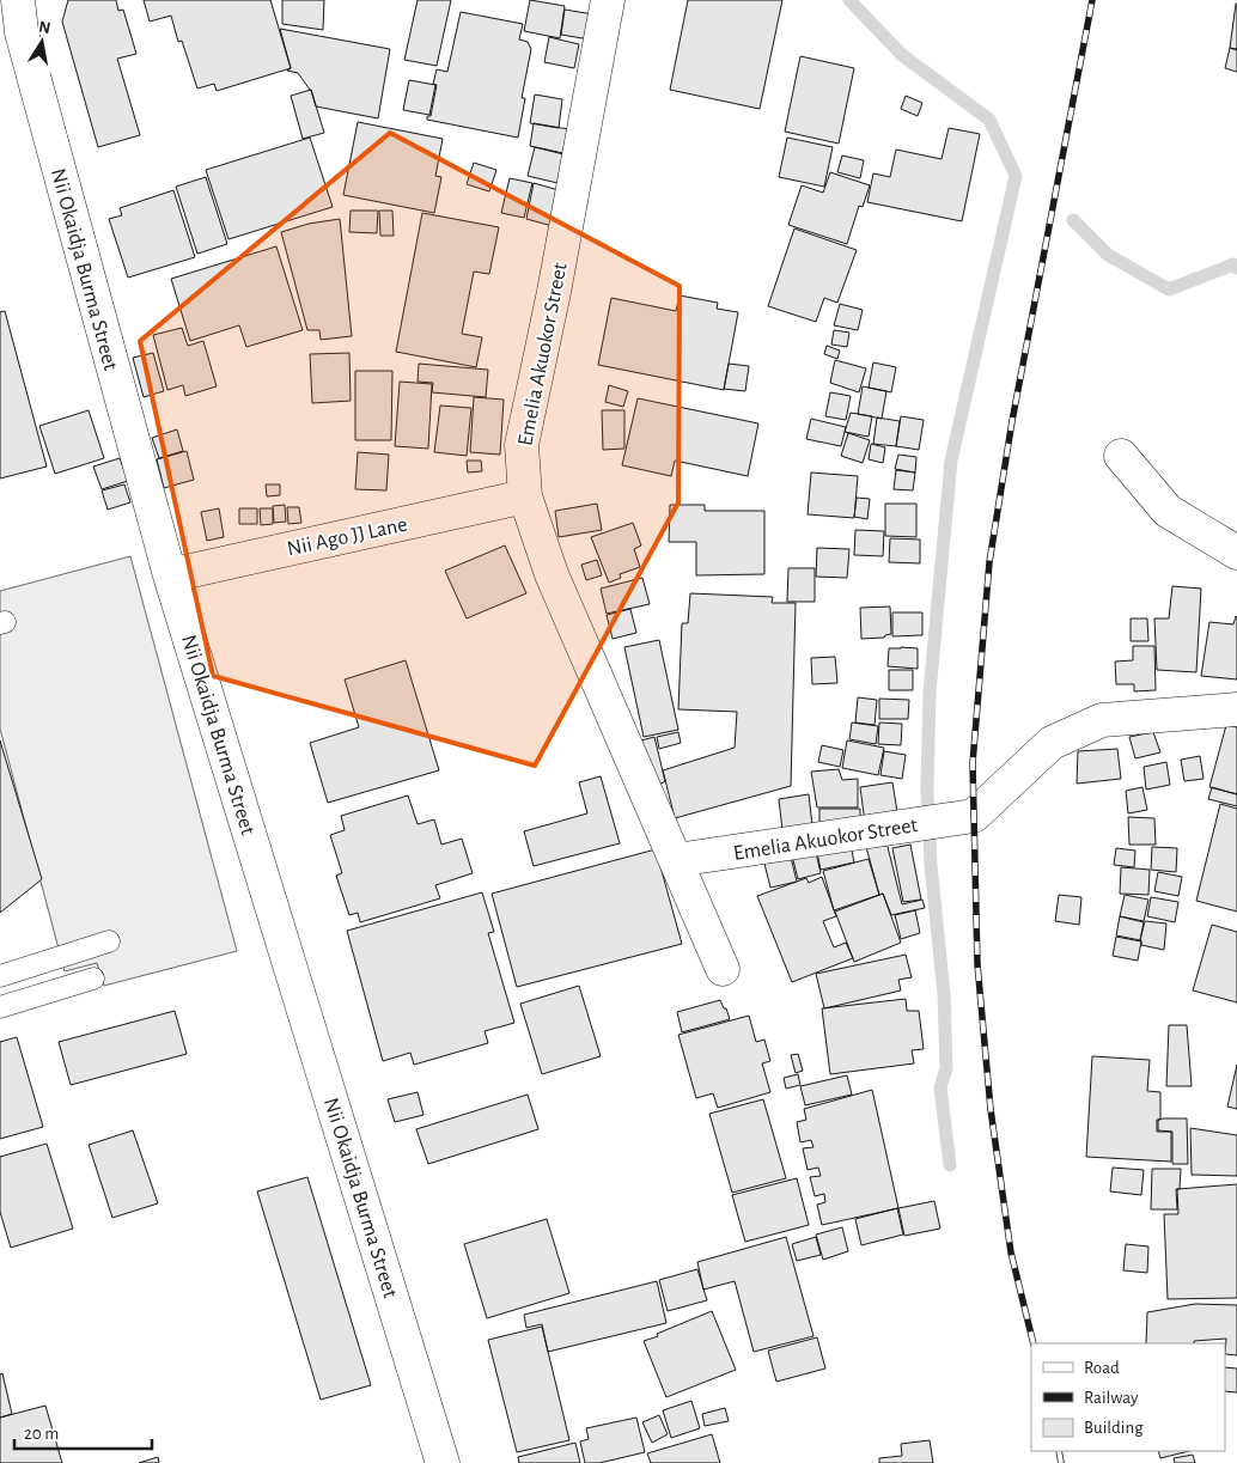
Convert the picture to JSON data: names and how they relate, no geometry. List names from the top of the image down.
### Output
{
  "streets": {
    "street": ["Nii Okaidja Burma Street", "Emelia Akuokor Street", "Nii Ago JJ Lane"]
  },
  "crossings": [
    ["Nii Okaidja Burma Street", "Nii Ago JJ Lane"],
    ["Emelia Akuokor Street", "Nii Ago JJ Lane"]
  ],
  "legend": ["Road", "Railway", "Building"],
  "scale_bar": "20 m",
  "north": "top"
}
